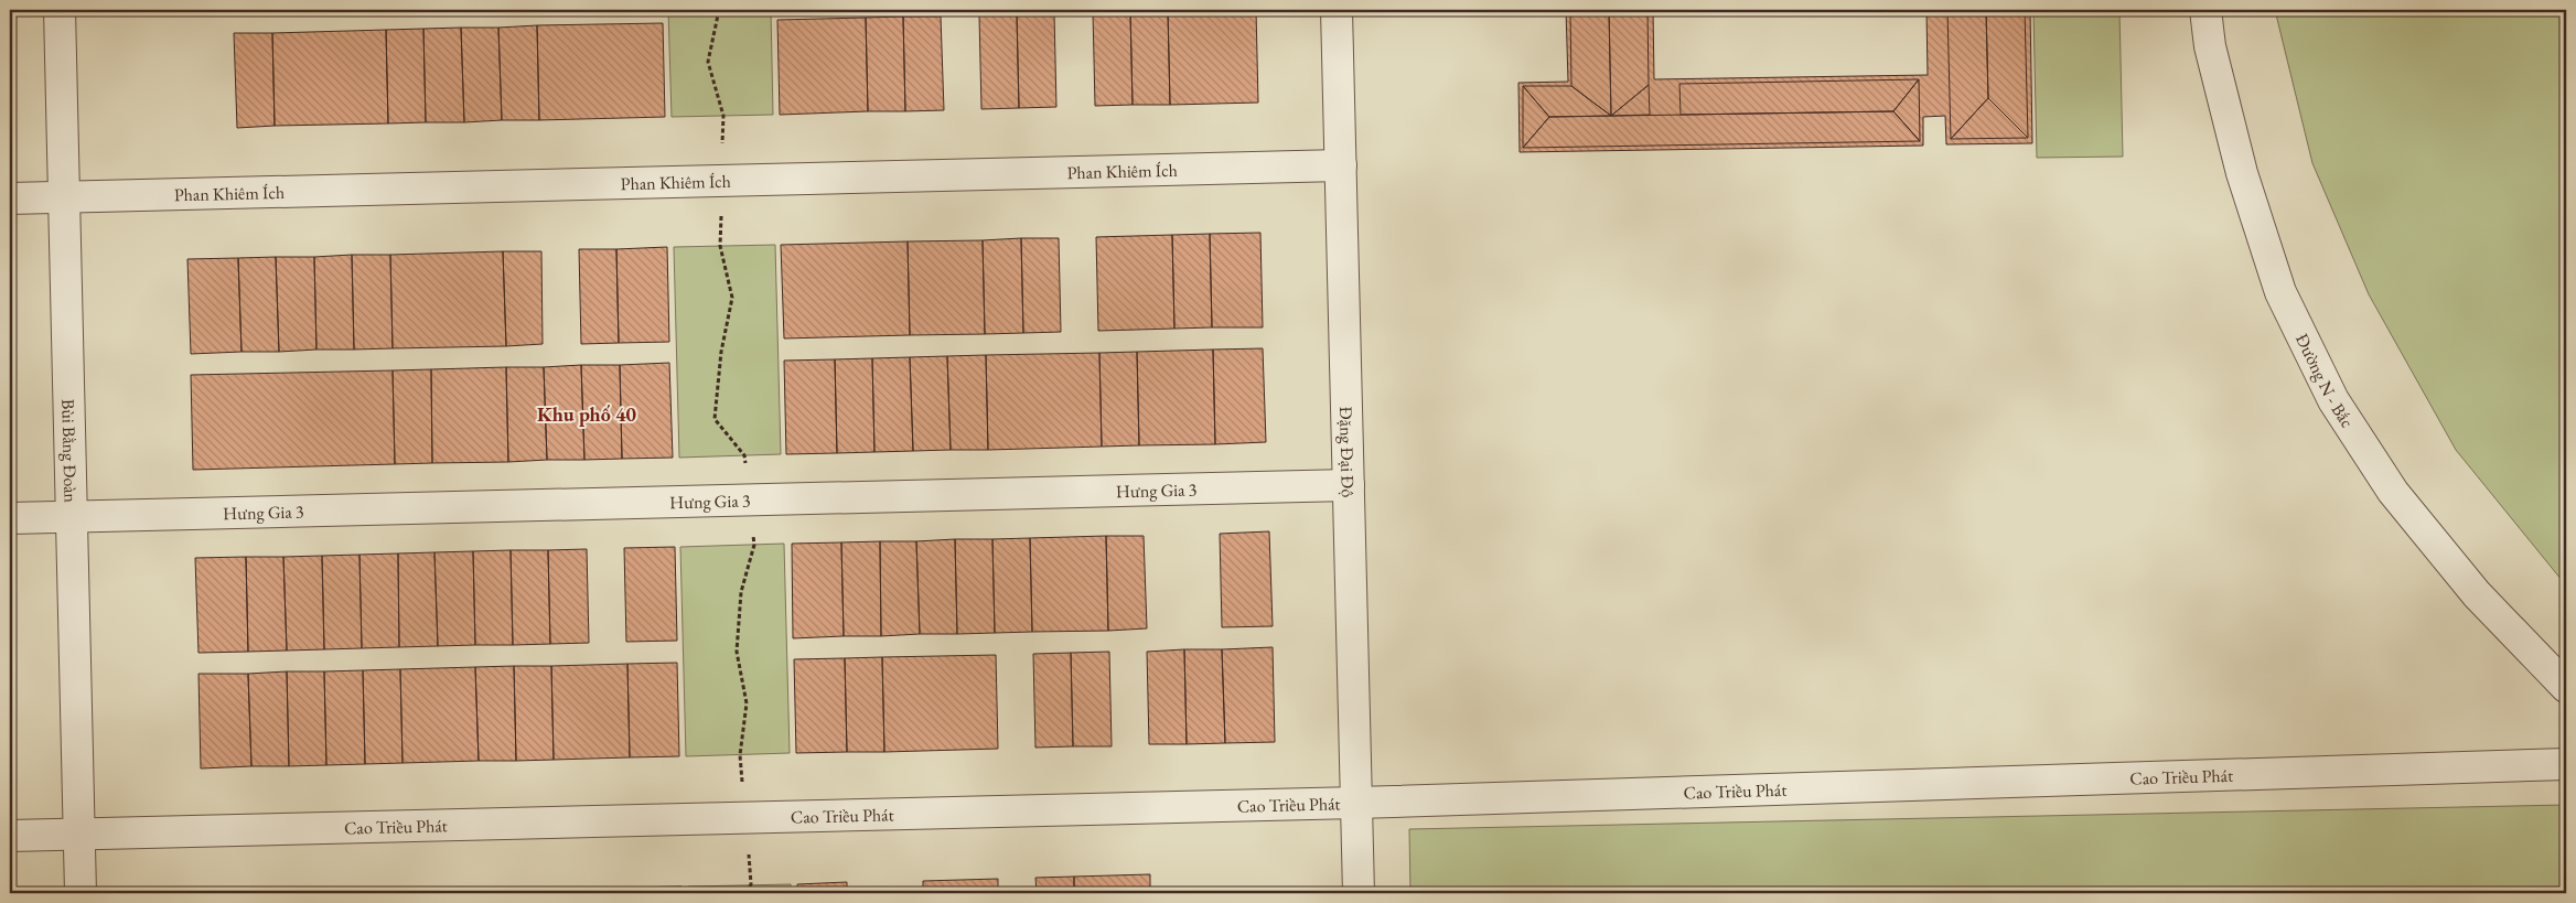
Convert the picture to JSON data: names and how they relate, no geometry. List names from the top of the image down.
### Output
{
  "streets": {
    "street": [
      "Phan Khiêm Ích",
      "Đường N - Bắc",
      "Bùi Bằng Đoàn",
      "Đặng Đại Độ",
      "Hưng Gia 3",
      "Cao Triều Phát"
    ]
  },
  "crossings": [
    ["Phan Khiêm Ích", "Bùi Bằng Đoàn"],
    ["Phan Khiêm Ích", "Đặng Đại Độ"],
    ["Bùi Bằng Đoàn", "Hưng Gia 3"],
    ["Bùi Bằng Đoàn", "Cao Triều Phát"],
    ["Đặng Đại Độ", "Hưng Gia 3"],
    ["Đặng Đại Độ", "Cao Triều Phát"]
  ],
  "districts": ["Khu phố 40"]
}
